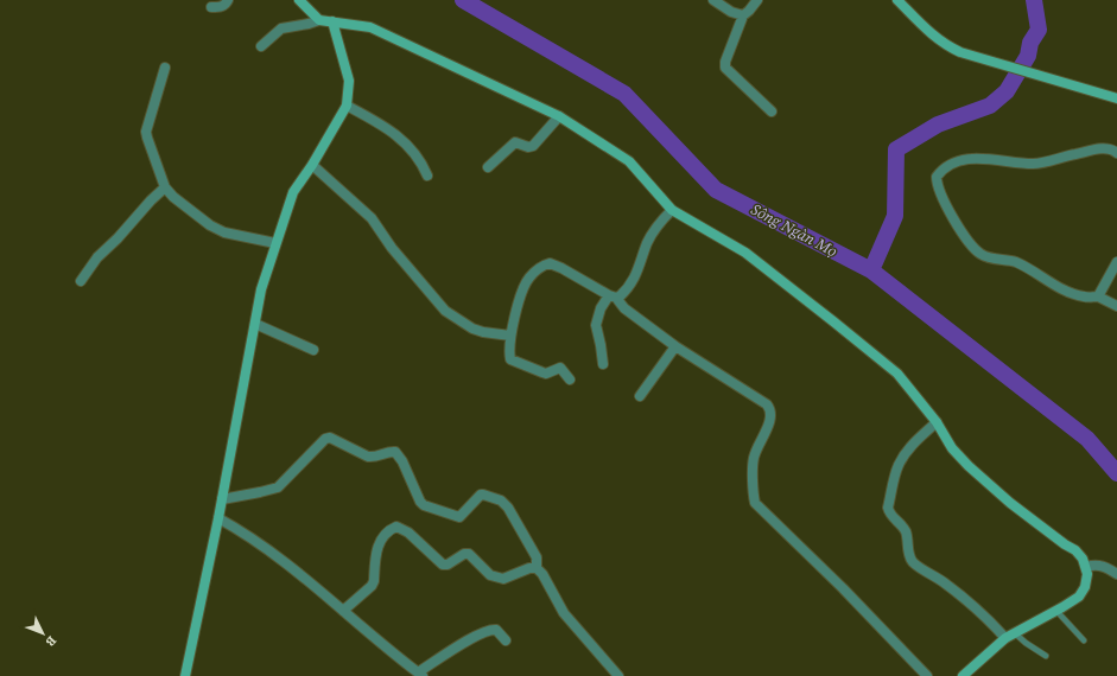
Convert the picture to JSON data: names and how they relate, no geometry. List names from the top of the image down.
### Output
{
  "water": ["Sông Ngàn Mọ"],
  "north": "bottom right"
}
